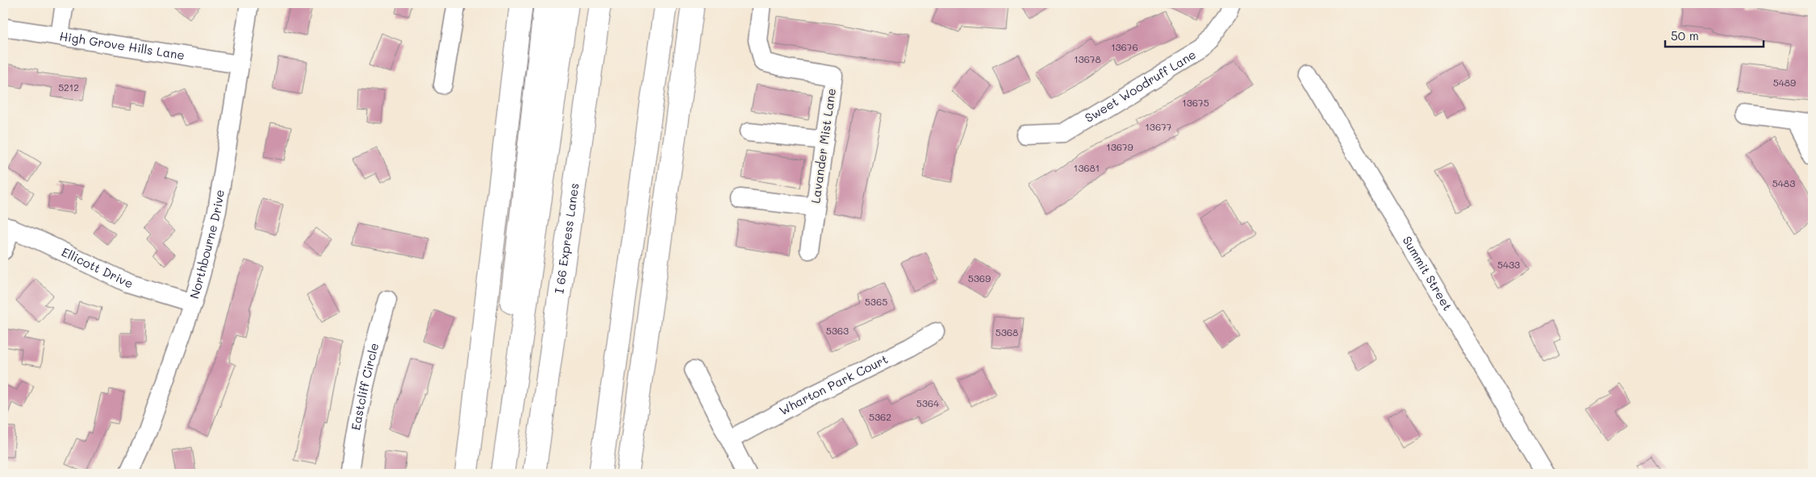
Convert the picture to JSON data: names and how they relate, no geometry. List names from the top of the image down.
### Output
{
  "streets": {
    "highway": ["I 66 Express Lanes"],
    "street": [
      "High Grove Hills Lane",
      "Sweet Woodruff Lane",
      "Lavander Mist Lane",
      "Northbourne Drive",
      "Ellicott Drive",
      "Summit Street",
      "Eastcliff Circle",
      "Wharton Park Court"
    ]
  },
  "crossings": [
    ["High Grove Hills Lane", "Northbourne Drive"],
    ["Northbourne Drive", "Ellicott Drive"]
  ],
  "house_numbers": [
    "13676",
    "13678",
    "5489",
    "5212",
    "13675",
    "13677",
    "13679",
    "13681",
    "5483",
    "5433",
    "5369",
    "5365",
    "5363",
    "5368",
    "5364",
    "5362"
  ],
  "scale_bar": "50 m"
}
